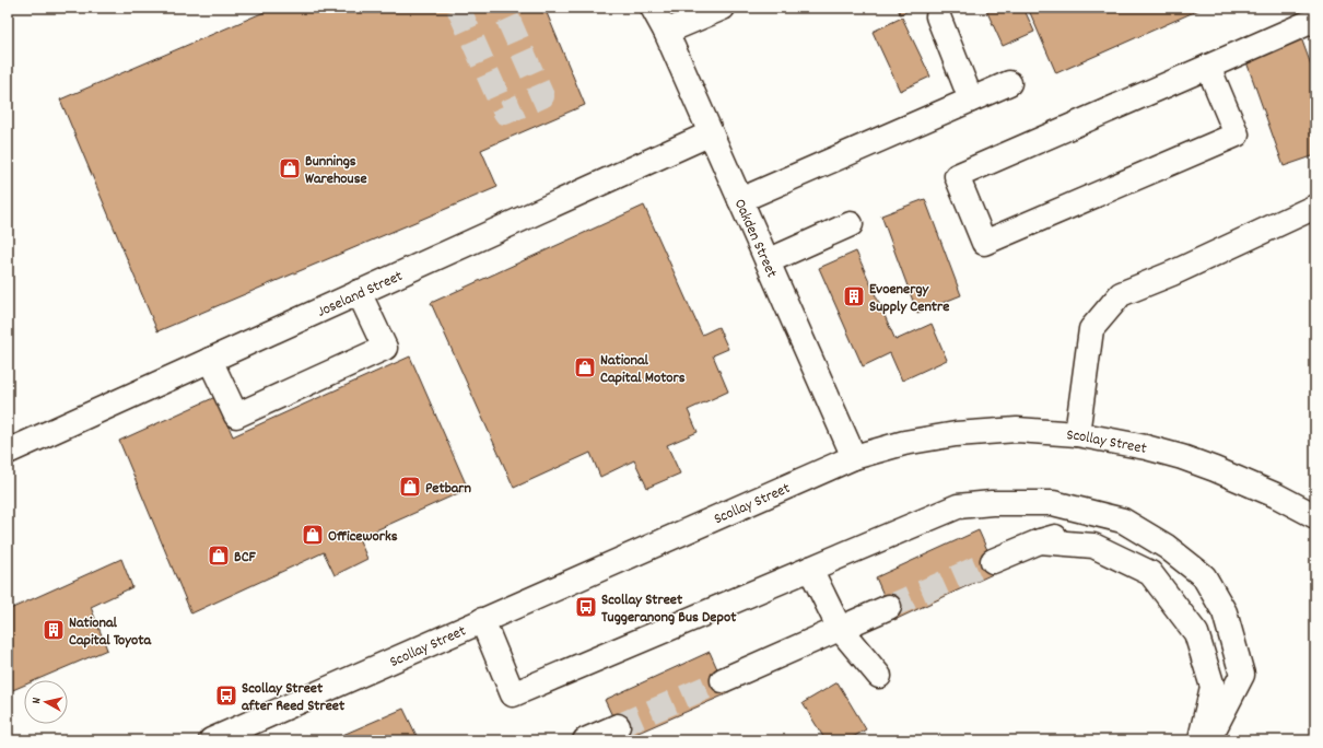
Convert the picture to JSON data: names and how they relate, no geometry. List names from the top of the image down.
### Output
{
  "streets": {
    "street": ["Oakden Street", "Joseland Street", "Scollay Street"]
  },
  "crossings": [
    ["Oakden Street", "Joseland Street"],
    ["Oakden Street", "Scollay Street"]
  ],
  "places": {
    "shop": [
      "Bunnings Warehouse",
      "National Capital Motors",
      "Petbarn",
      "Officeworks",
      "BCF"
    ],
    "building": ["Evoenergy Supply Centre", "National Capital Toyota"],
    "bus stop": ["Scollay Street Tuggeranong Bus Depot", "Scollay Street after Reed Street"]
  },
  "north": "left"
}
